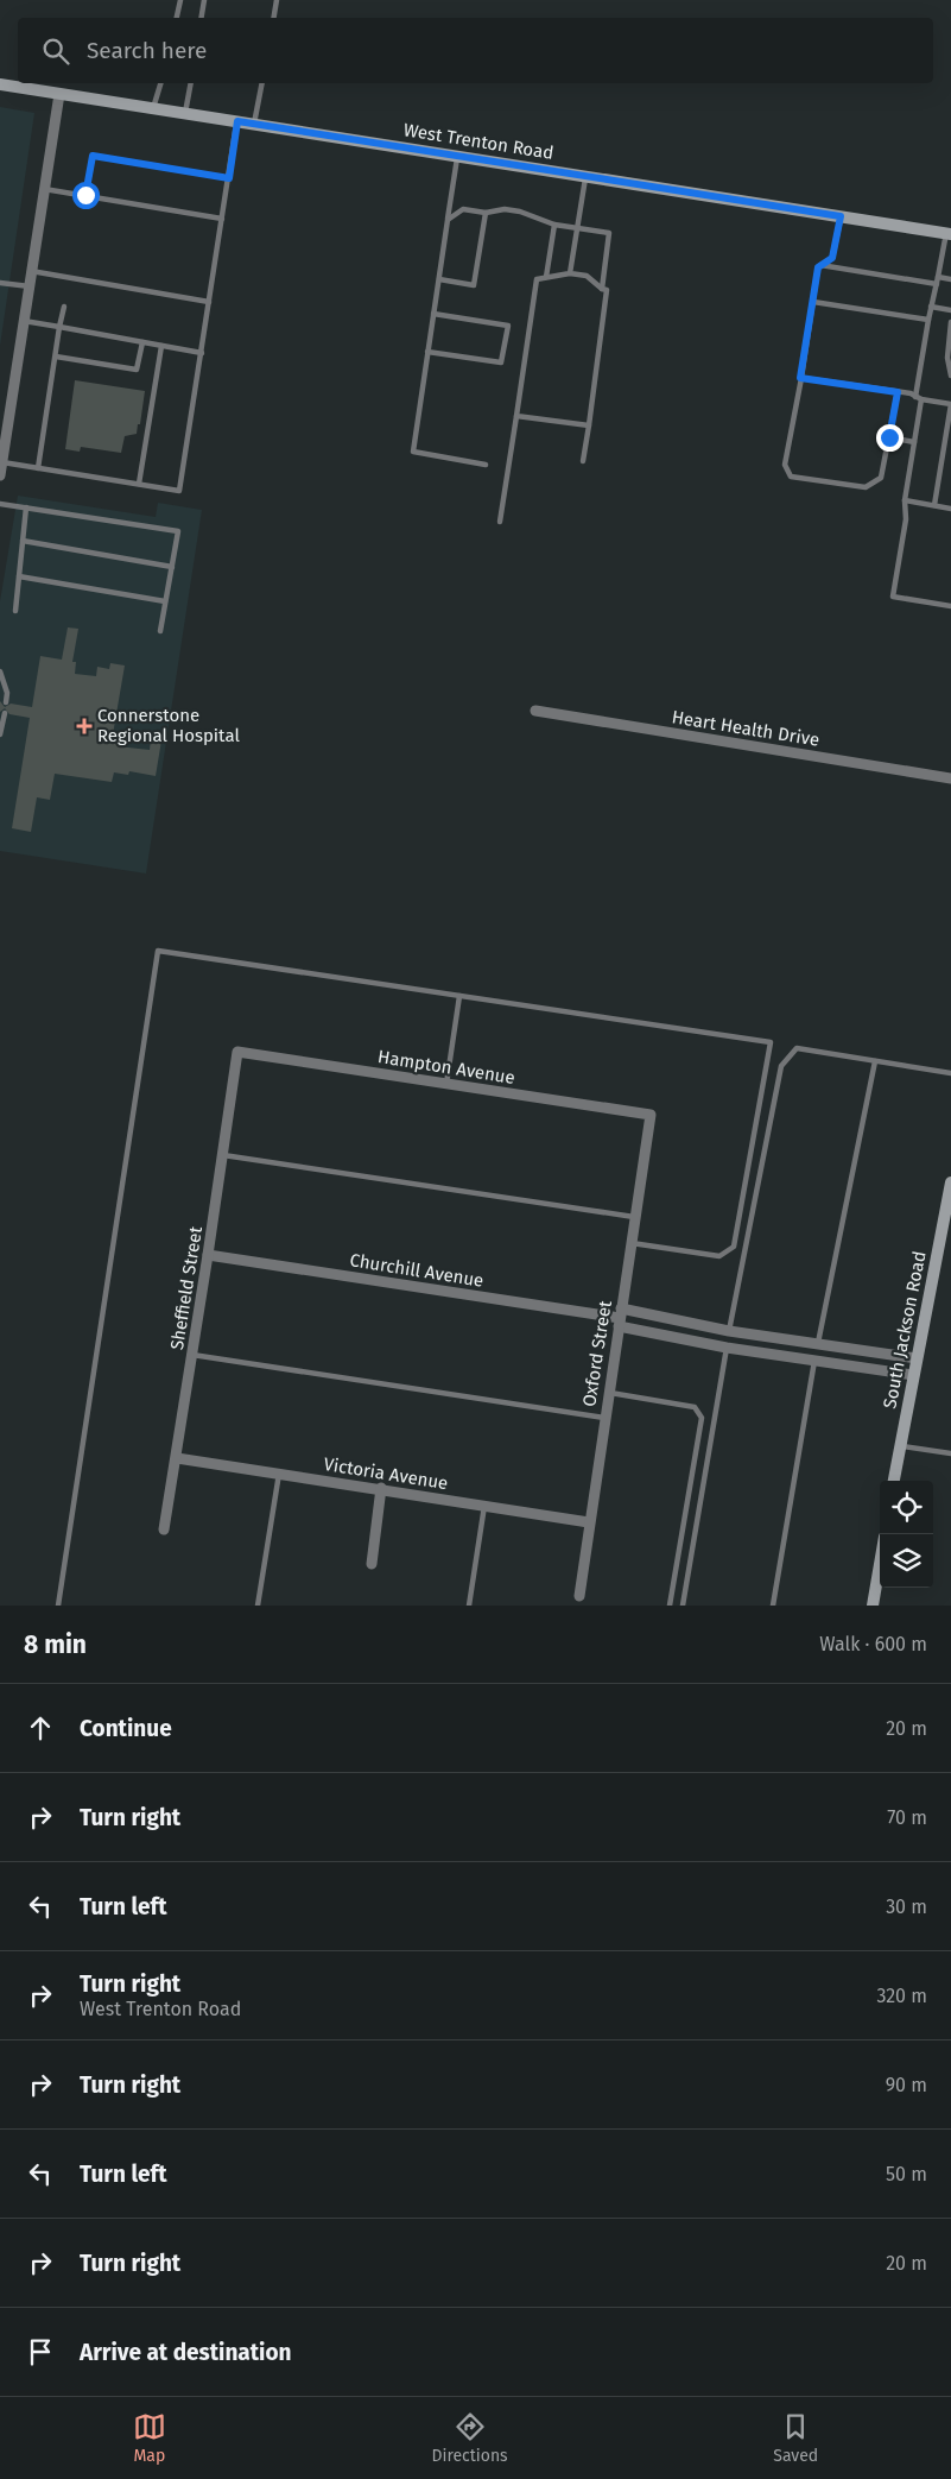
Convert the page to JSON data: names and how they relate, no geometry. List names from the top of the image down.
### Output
{
  "streets": {
    "main road": ["West Trenton Road", "South Jackson Road"],
    "street": [
      "Heart Health Drive",
      "Hampton Avenue",
      "Churchill Avenue",
      "Sheffield Street",
      "Oxford Street",
      "Victoria Avenue"
    ]
  },
  "crossings": [
    ["Hampton Avenue", "Sheffield Street"],
    ["Hampton Avenue", "Oxford Street"],
    ["Churchill Avenue", "Sheffield Street"],
    ["Churchill Avenue", "South Jackson Road"],
    ["Churchill Avenue", "Oxford Street"],
    ["Sheffield Street", "Victoria Avenue"],
    ["Oxford Street", "Victoria Avenue"]
  ],
  "places": {
    "health": ["Connerstone Regional Hospital"]
  },
  "page": {
    "search": "Search here",
    "heading": ["8 min", "Walk · 600 m"],
    "list": [
      ["Continue", "20 m"],
      ["Turn right", "70 m"],
      ["Turn left", "30 m"],
      ["Turn right", "West Trenton Road", "320 m"],
      ["Turn right", "90 m"],
      ["Turn left", "50 m"],
      ["Turn right", "20 m"],
      "Arrive at destination"
    ],
    "nav": ["Map", "Directions", "Saved"]
  }
}
